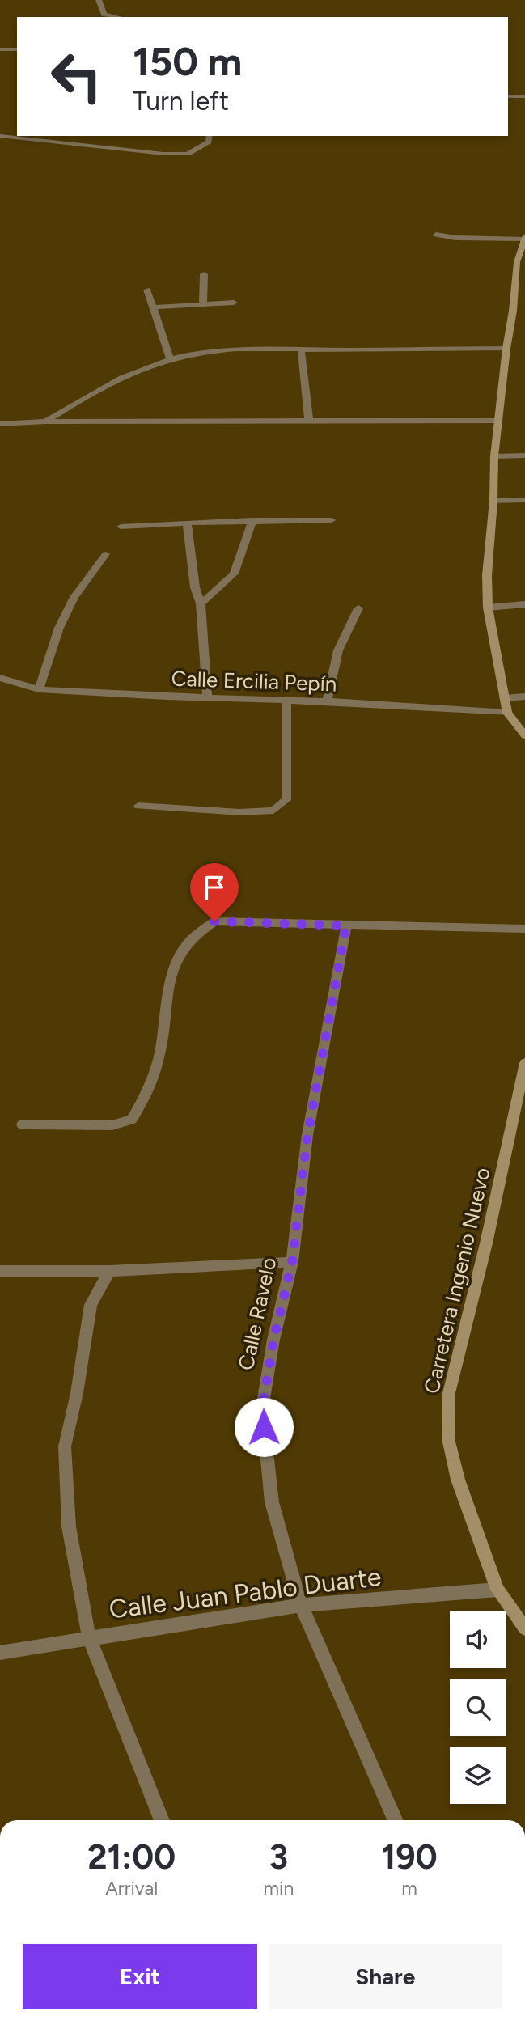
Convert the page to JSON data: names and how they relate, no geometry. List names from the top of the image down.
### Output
{
  "streets": {
    "street": [
      "Calle Ercilia Pepín",
      "Carretera Ingenio Nuevo",
      "Calle Ravelo",
      "Calle Juan Pablo Duarte"
    ]
  },
  "crossings": [
    ["Carretera Ingenio Nuevo", "Calle Juan Pablo Duarte"],
    ["Calle Ravelo", "Calle Juan Pablo Duarte"]
  ],
  "page": {
    "turn": ["150 m", "Turn left"],
    "eta": [
      "21:00",
      "Arrival",
      "3",
      "min",
      "190",
      "m"
    ],
    "buttons": ["Exit", "Share"]
  }
}
